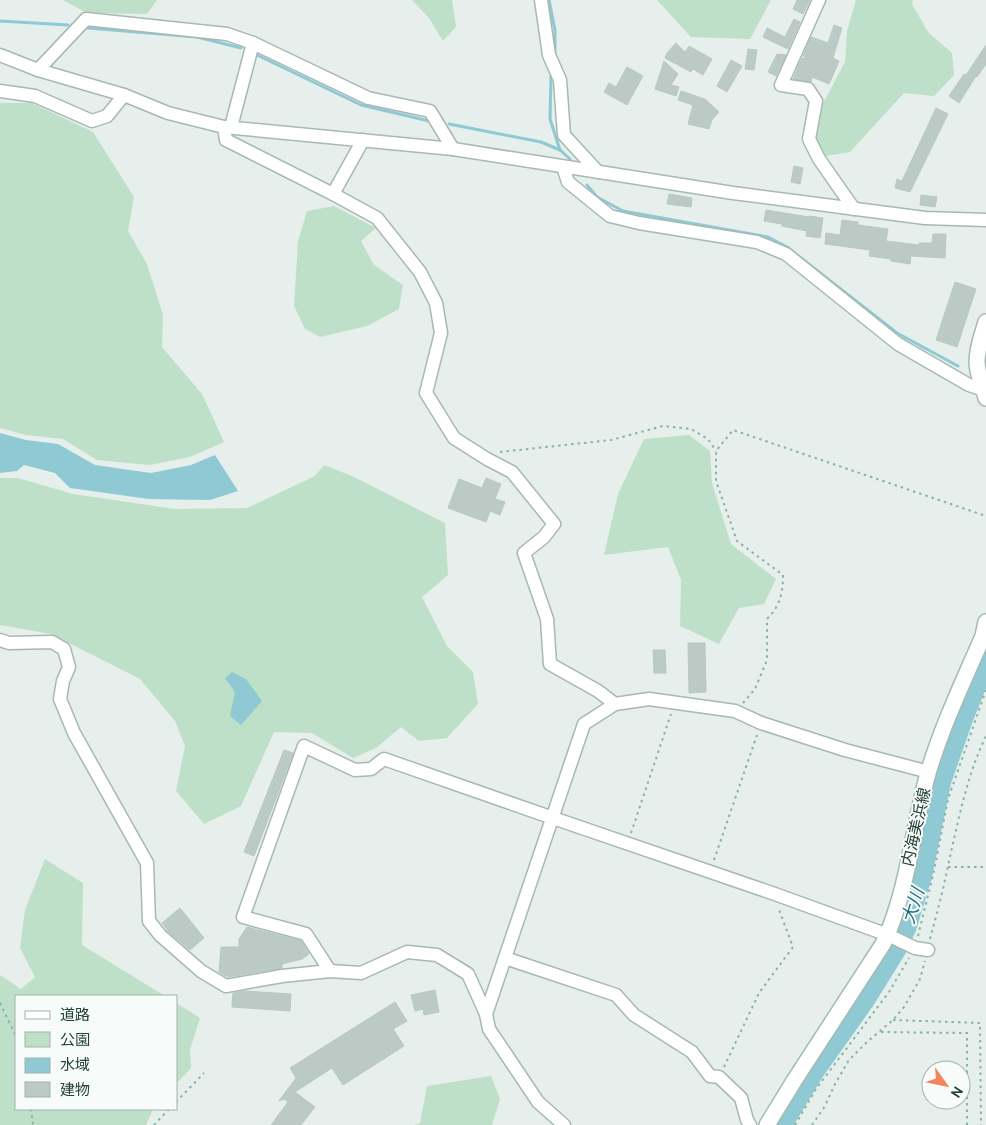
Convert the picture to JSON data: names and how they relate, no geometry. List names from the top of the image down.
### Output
{
  "streets": {
    "main road": ["内海美浜線"]
  },
  "water": ["大川"],
  "legend": [
    "道路",
    "公園",
    "水域",
    "建物"
  ],
  "north": "bottom right"
}
